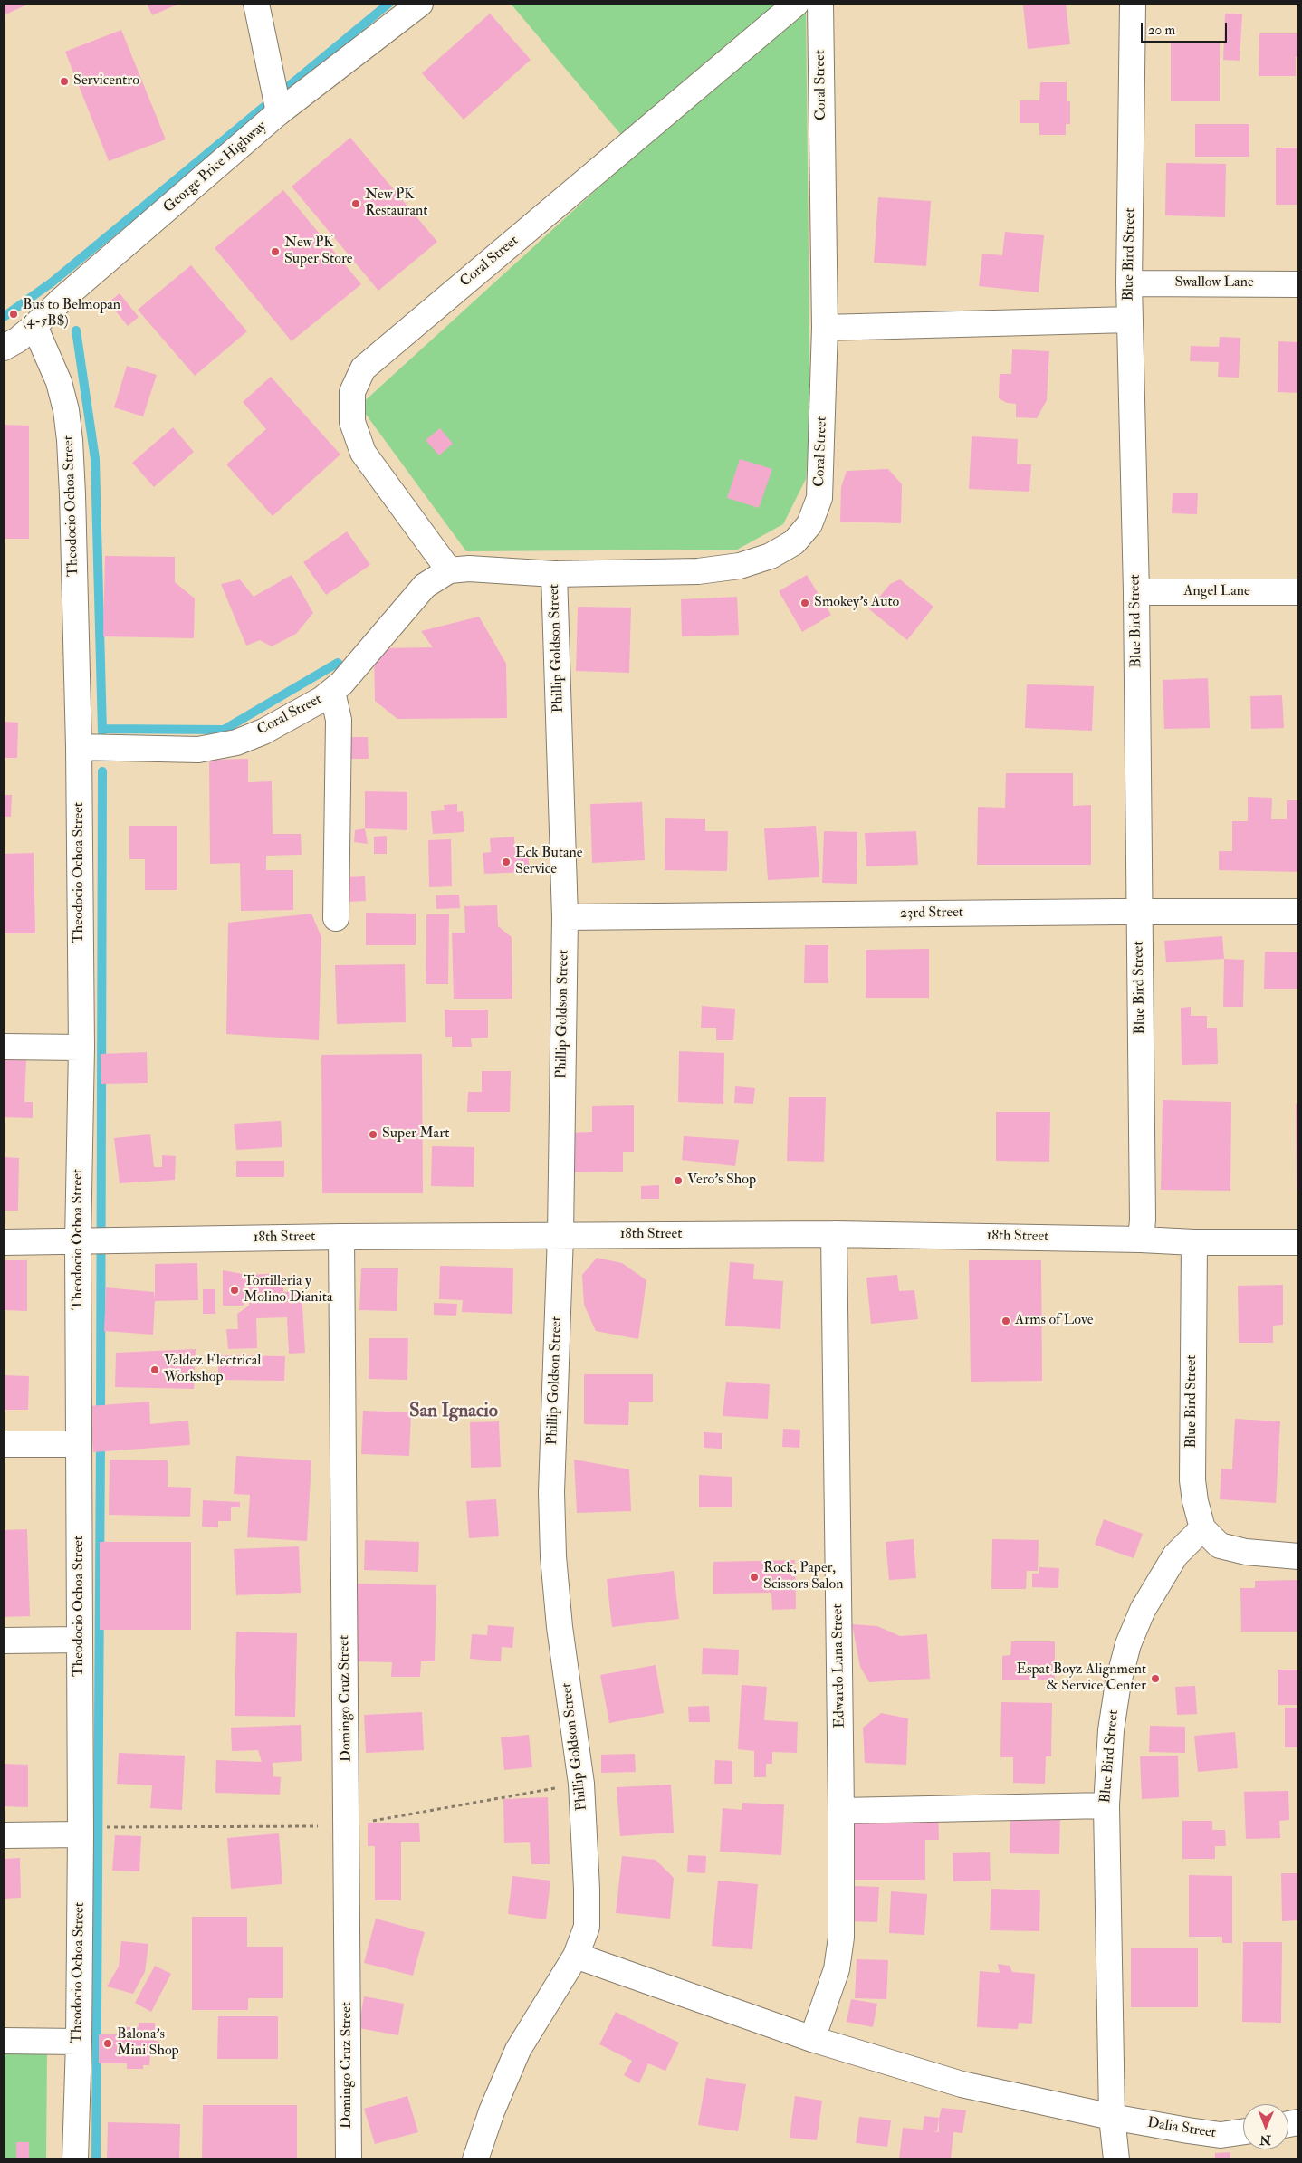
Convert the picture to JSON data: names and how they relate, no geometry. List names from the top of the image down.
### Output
{
  "streets": {
    "main road": [
      "Coral Street",
      "George Price Highway",
      "Blue Bird Street",
      "Swallow Lane",
      "Theodocio Ochoa Street",
      "Angel Lane",
      "Phillip Goldson Street",
      "23rd Street",
      "18th Street",
      "Edwardo Luna Street",
      "Domingo Cruz Street",
      "Dalia Street"
    ]
  },
  "crossings": [
    ["Coral Street", "Theodocio Ochoa Street"],
    ["Coral Street", "Phillip Goldson Street"],
    ["George Price Highway", "Theodocio Ochoa Street"],
    ["Blue Bird Street", "Swallow Lane"],
    ["Blue Bird Street", "Angel Lane"],
    ["Blue Bird Street", "23rd Street"],
    ["Blue Bird Street", "18th Street"],
    ["Blue Bird Street", "Dalia Street"],
    ["Theodocio Ochoa Street", "18th Street"],
    ["Phillip Goldson Street", "23rd Street"],
    ["Phillip Goldson Street", "18th Street"],
    ["Phillip Goldson Street", "Dalia Street"],
    ["18th Street", "Edwardo Luna Street"],
    ["18th Street", "Domingo Cruz Street"],
    ["Edwardo Luna Street", "Dalia Street"]
  ],
  "districts": ["San Ignacio"],
  "places": [
    "Servicentro",
    "New PK Restaurant",
    "New PK Super Store",
    "Bus to Belmopan (4-5B$)",
    "Smokey's Auto",
    "Eck Butane Service",
    "Super Mart",
    "Vero's Shop",
    "Tortilleria y Molino Dianita",
    "Arms of Love",
    "Valdez Electrical Workshop",
    "Rock, Paper, Scissors Salon",
    "Espat Boyz Alignment & Service Center",
    "Balona's Mini Shop"
  ],
  "scale_bar": "20 m",
  "north": "bottom"
}
